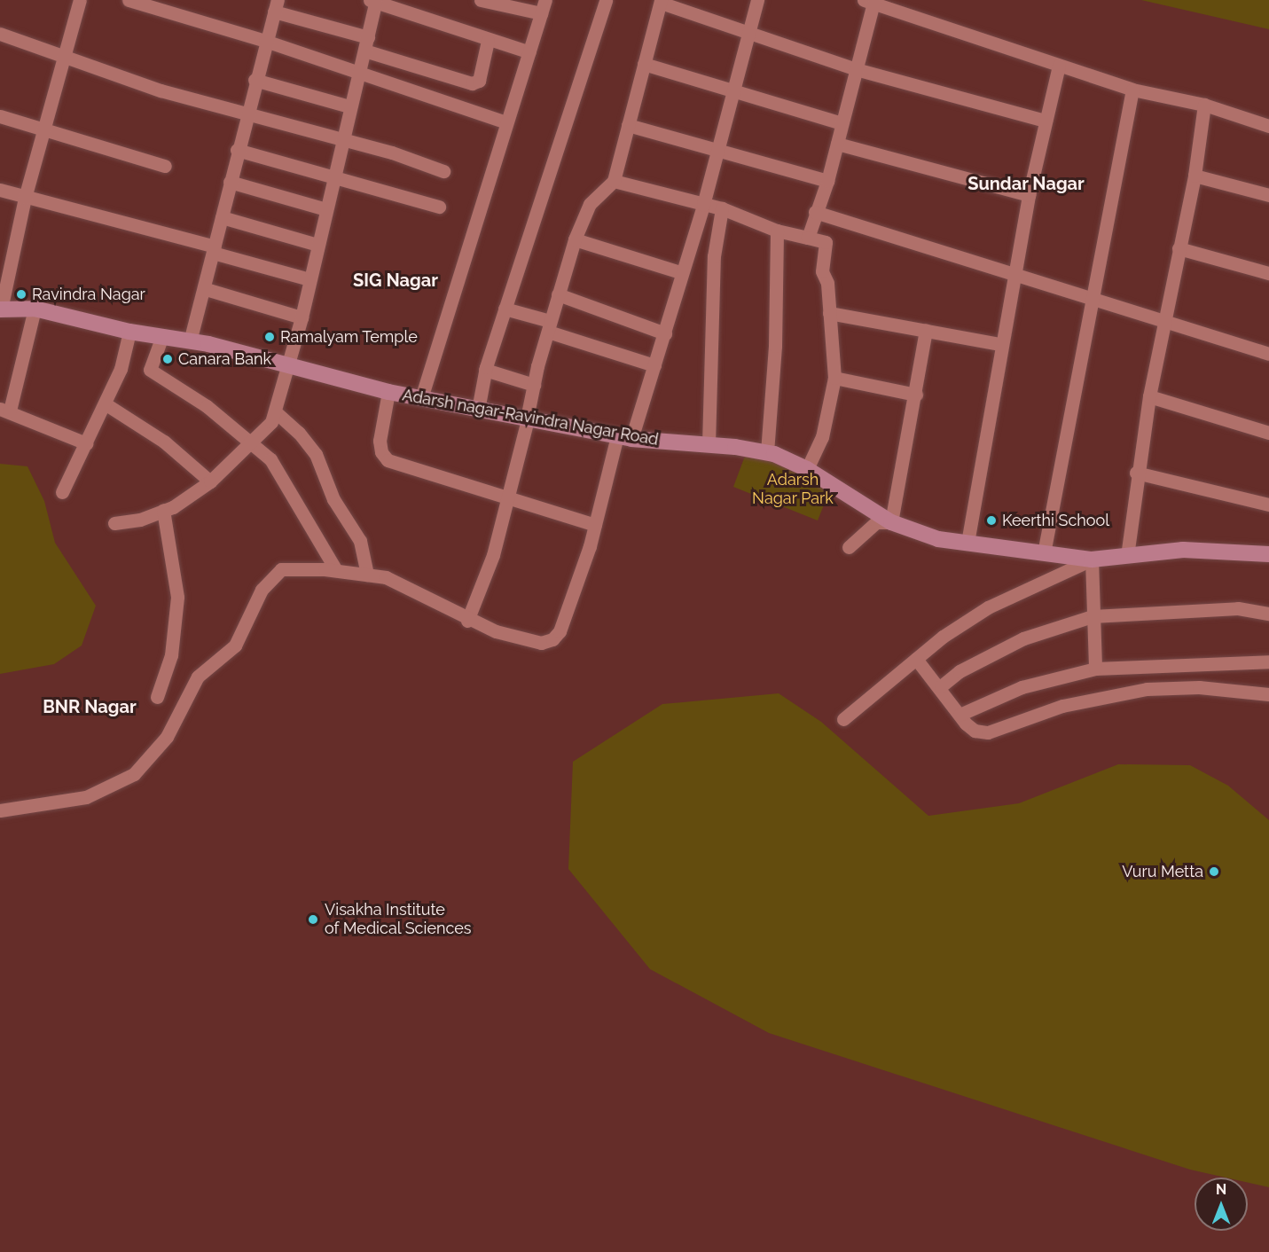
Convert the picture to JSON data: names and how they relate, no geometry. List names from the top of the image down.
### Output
{
  "streets": {
    "street": ["Adarsh nagar-Ravindra Nagar Road"]
  },
  "districts": ["Sundar Nagar", "SIG Nagar", "BNR Nagar"],
  "parks": ["Adarsh Nagar Park"],
  "places": [
    "Ravindra Nagar",
    "Ramalyam Temple",
    "Canara Bank",
    "Keerthi School",
    "Vuru Metta",
    "Visakha Institute of Medical Sciences"
  ],
  "north": "top"
}
